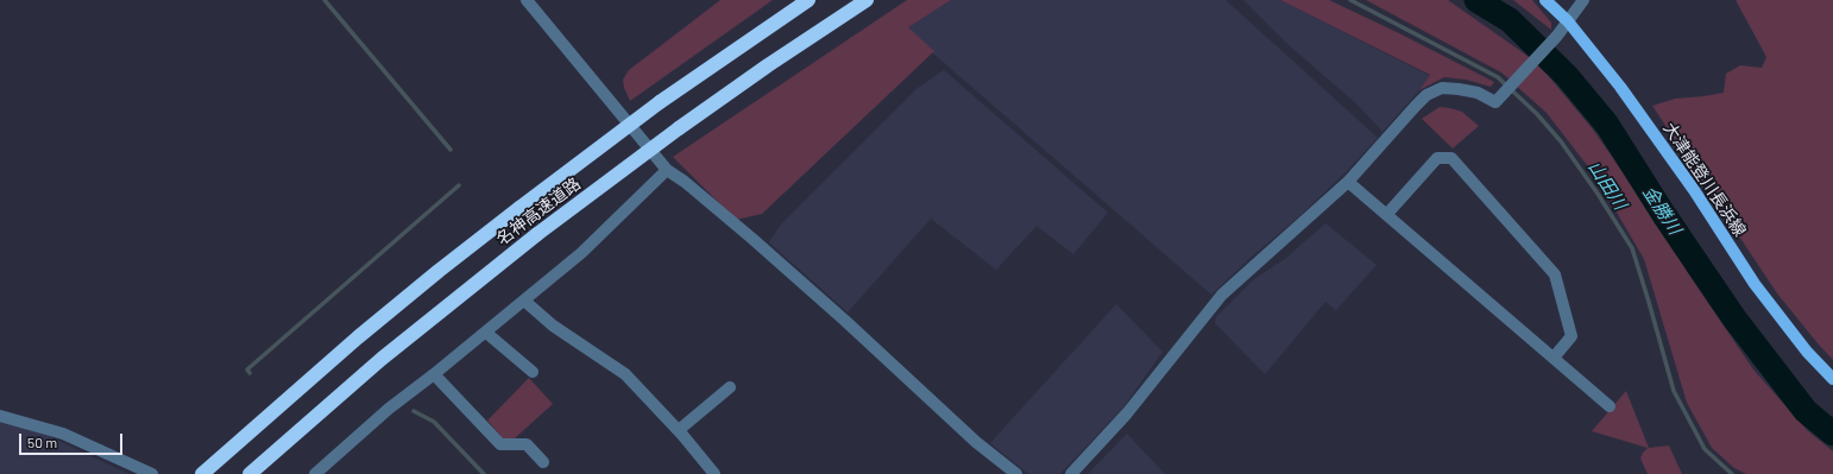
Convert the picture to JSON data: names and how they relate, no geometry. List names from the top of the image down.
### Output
{
  "streets": {
    "highway": ["名神高速道路"],
    "main road": ["大津能登川長浜線"]
  },
  "water": ["山田川", "金勝川"],
  "scale_bar": "50 m"
}
